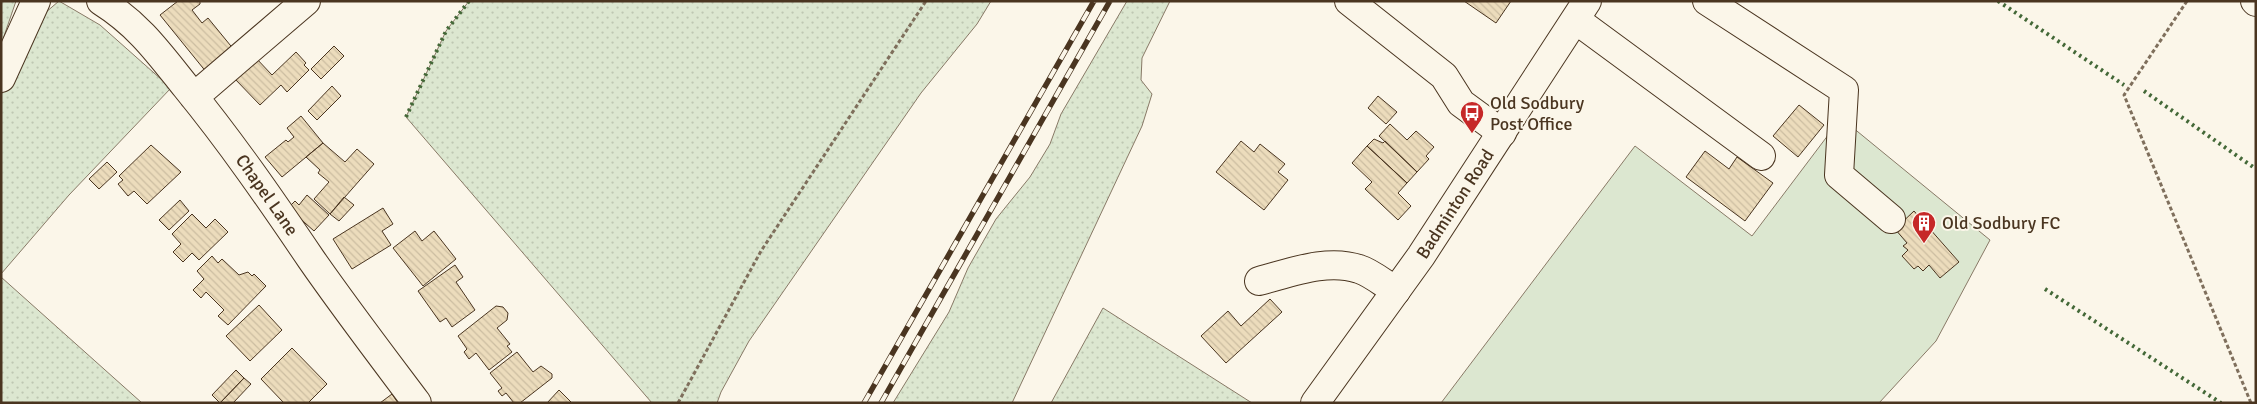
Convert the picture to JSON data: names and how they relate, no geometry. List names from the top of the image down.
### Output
{
  "streets": {
    "street": ["Chapel Lane", "Badminton Road"]
  },
  "places": {
    "bus stop": ["Old Sodbury Post Office"],
    "building": ["Old Sodbury FC"]
  }
}
